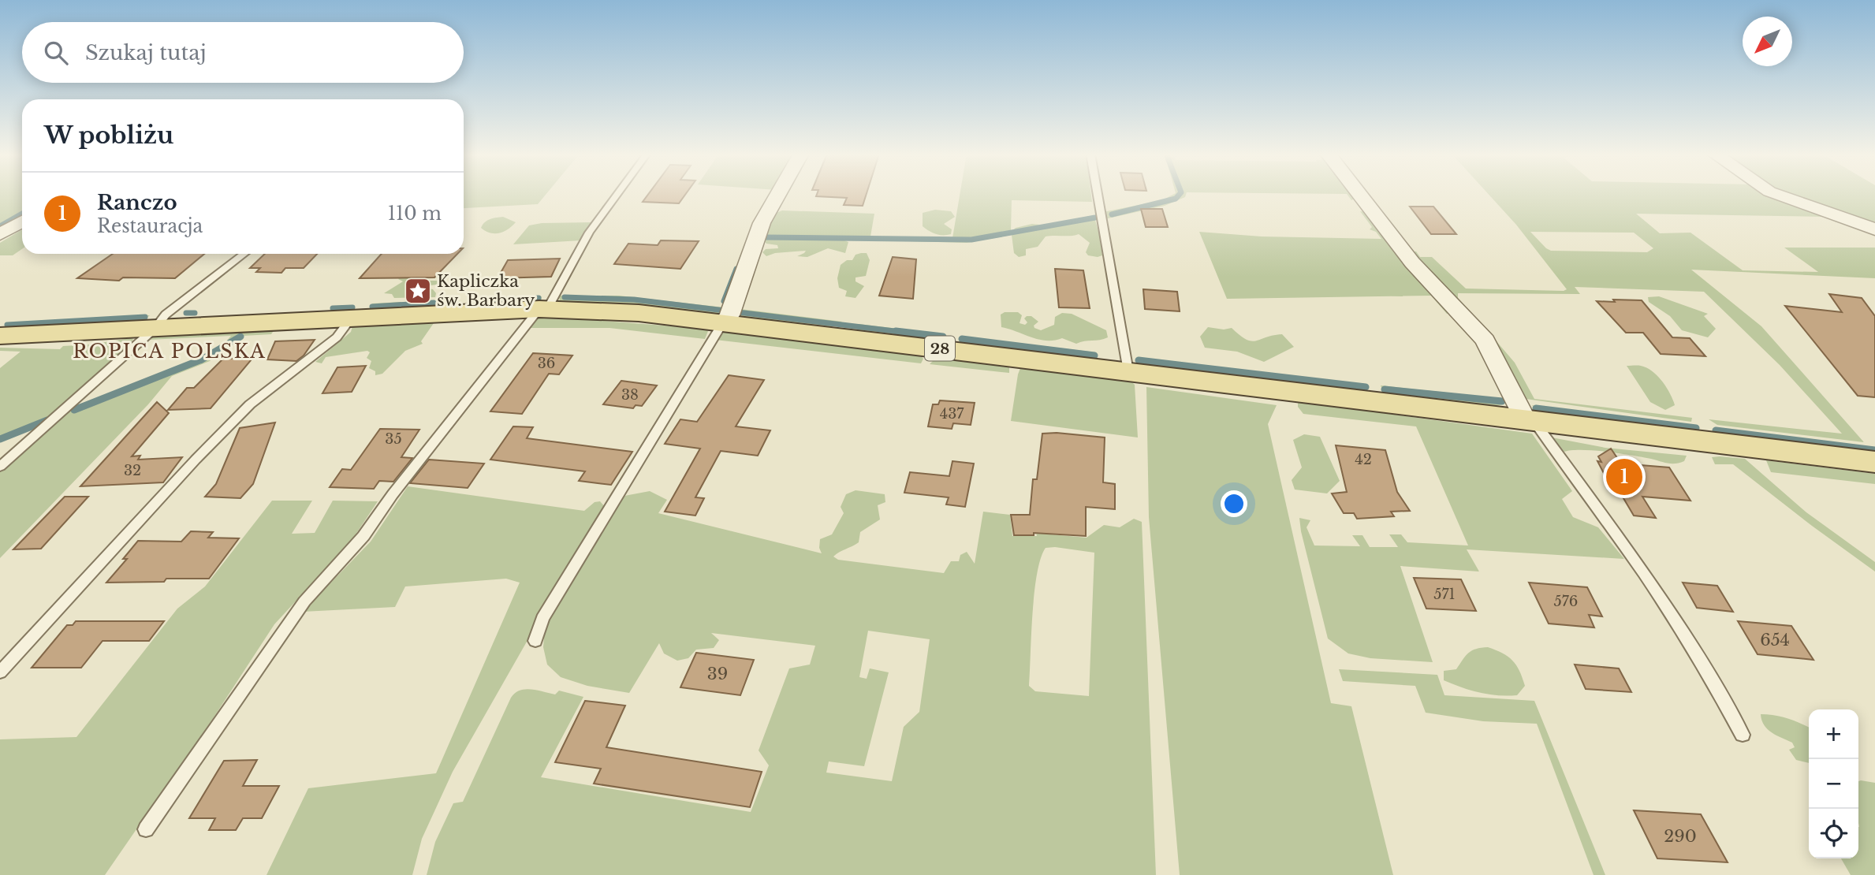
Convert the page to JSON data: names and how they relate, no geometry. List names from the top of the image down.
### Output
{
  "streets": {
    "main road": ["28"]
  },
  "districts": ["ROPICA POLSKA"],
  "places": {
    "place": ["Kapliczka św. Barbary"]
  },
  "house_numbers": [
    "36",
    "38",
    "437",
    "35",
    "42",
    "32",
    "571",
    "576",
    "654",
    "39",
    "290"
  ],
  "north": "bottom left",
  "page": {
    "search": "Szukaj tutaj",
    "heading": "W pobliżu",
    "list": [
      {
        "mark": "1",
        "name": "Ranczo",
        "note": "Restauracja",
        "value": "110 m"
      }
    ],
    "pins": "1",
    "map_buttons": ["+", "−"]
  }
}
